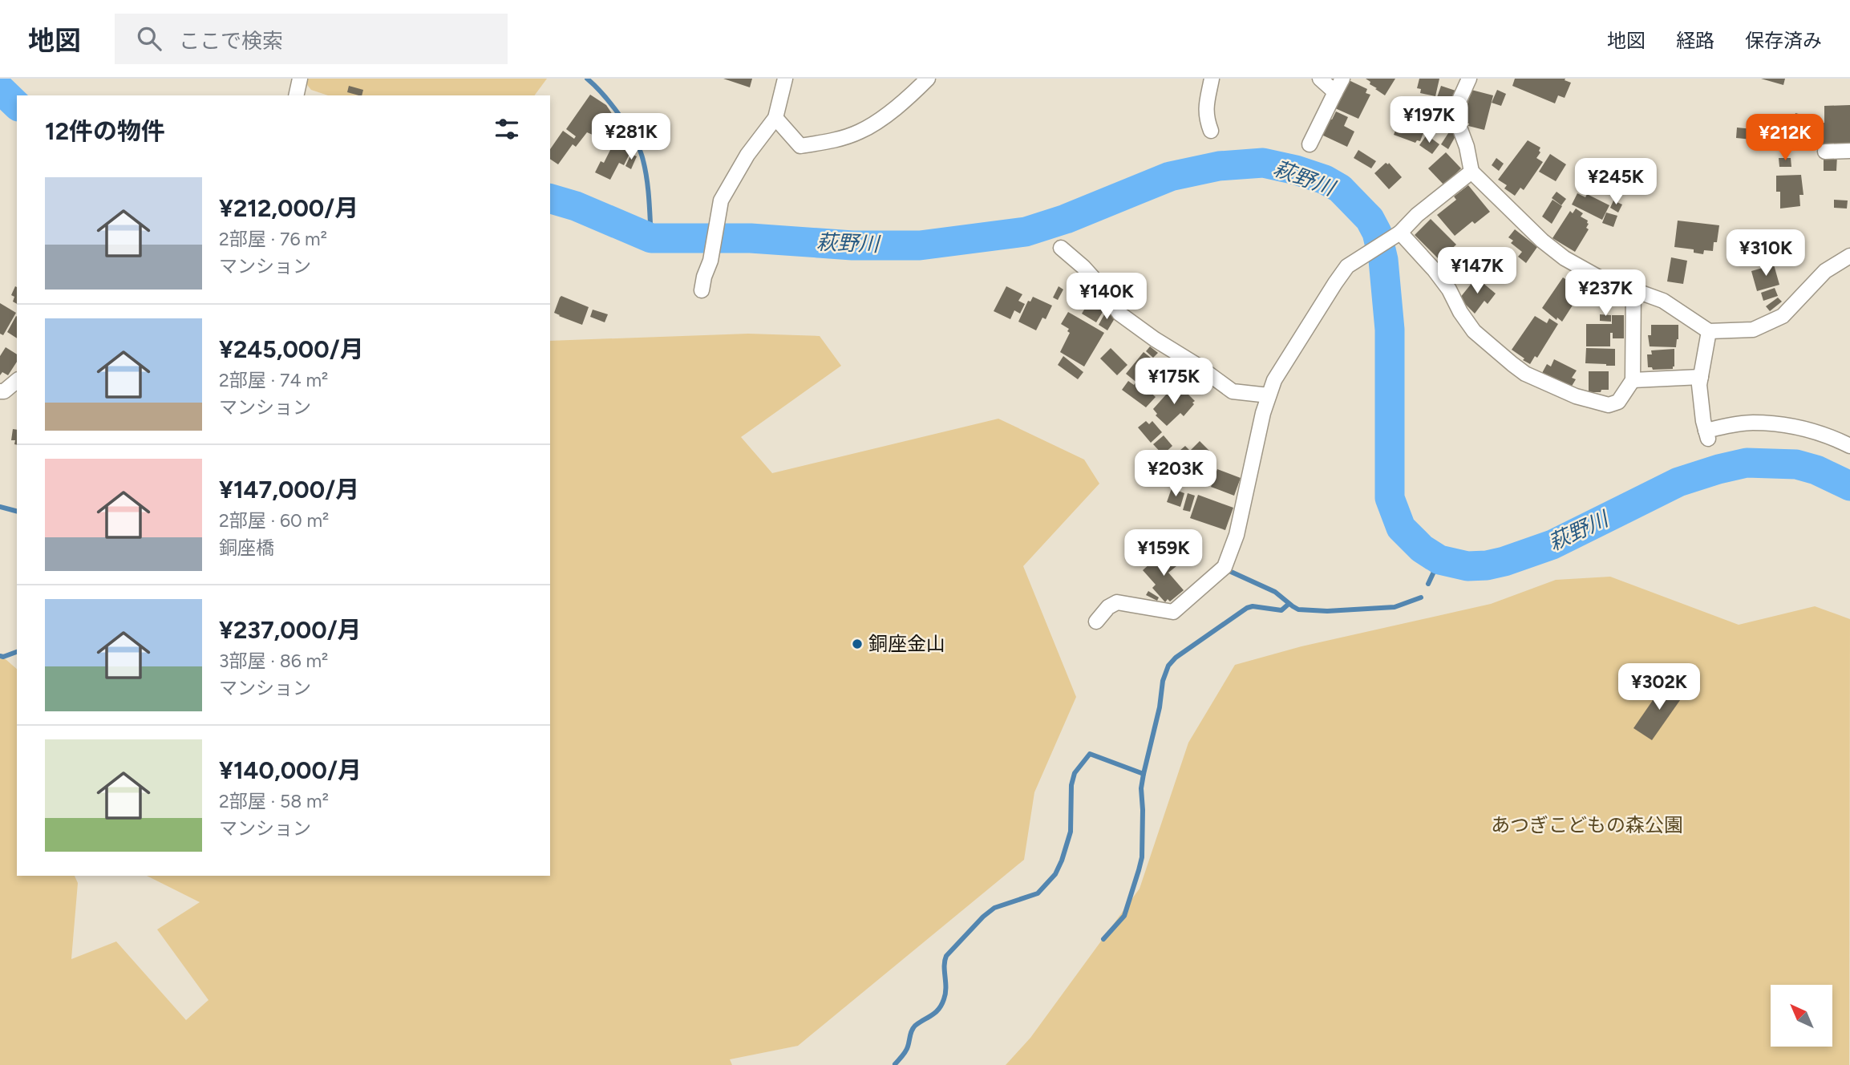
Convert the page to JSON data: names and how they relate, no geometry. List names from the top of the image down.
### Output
{
  "water": ["萩野川"],
  "parks": ["あつぎこどもの森公園"],
  "places": ["銅座金山"],
  "north": "top left",
  "page": {
    "header": "地図",
    "search": "ここで検索",
    "nav": ["地図", "経路", "保存済み"],
    "heading": "12件の物件",
    "price": [
      "¥197K",
      "¥281K",
      "¥212K",
      "¥245K",
      "¥310K",
      "¥147K",
      "¥237K",
      "¥140K",
      "¥175K",
      "¥203K",
      "¥159K",
      "¥302K"
    ],
    "list": [
      {
        "name": "¥212,000/月",
        "note": "2部屋 · 76 m² · マンション"
      },
      {
        "name": "¥245,000/月",
        "note": "2部屋 · 74 m² · マンション"
      },
      {
        "name": "¥147,000/月",
        "note": "2部屋 · 60 m² · 銅座橋"
      },
      {
        "name": "¥237,000/月",
        "note": "3部屋 · 86 m² · マンション"
      },
      {
        "name": "¥140,000/月",
        "note": "2部屋 · 58 m² · マンション"
      }
    ]
  }
}
